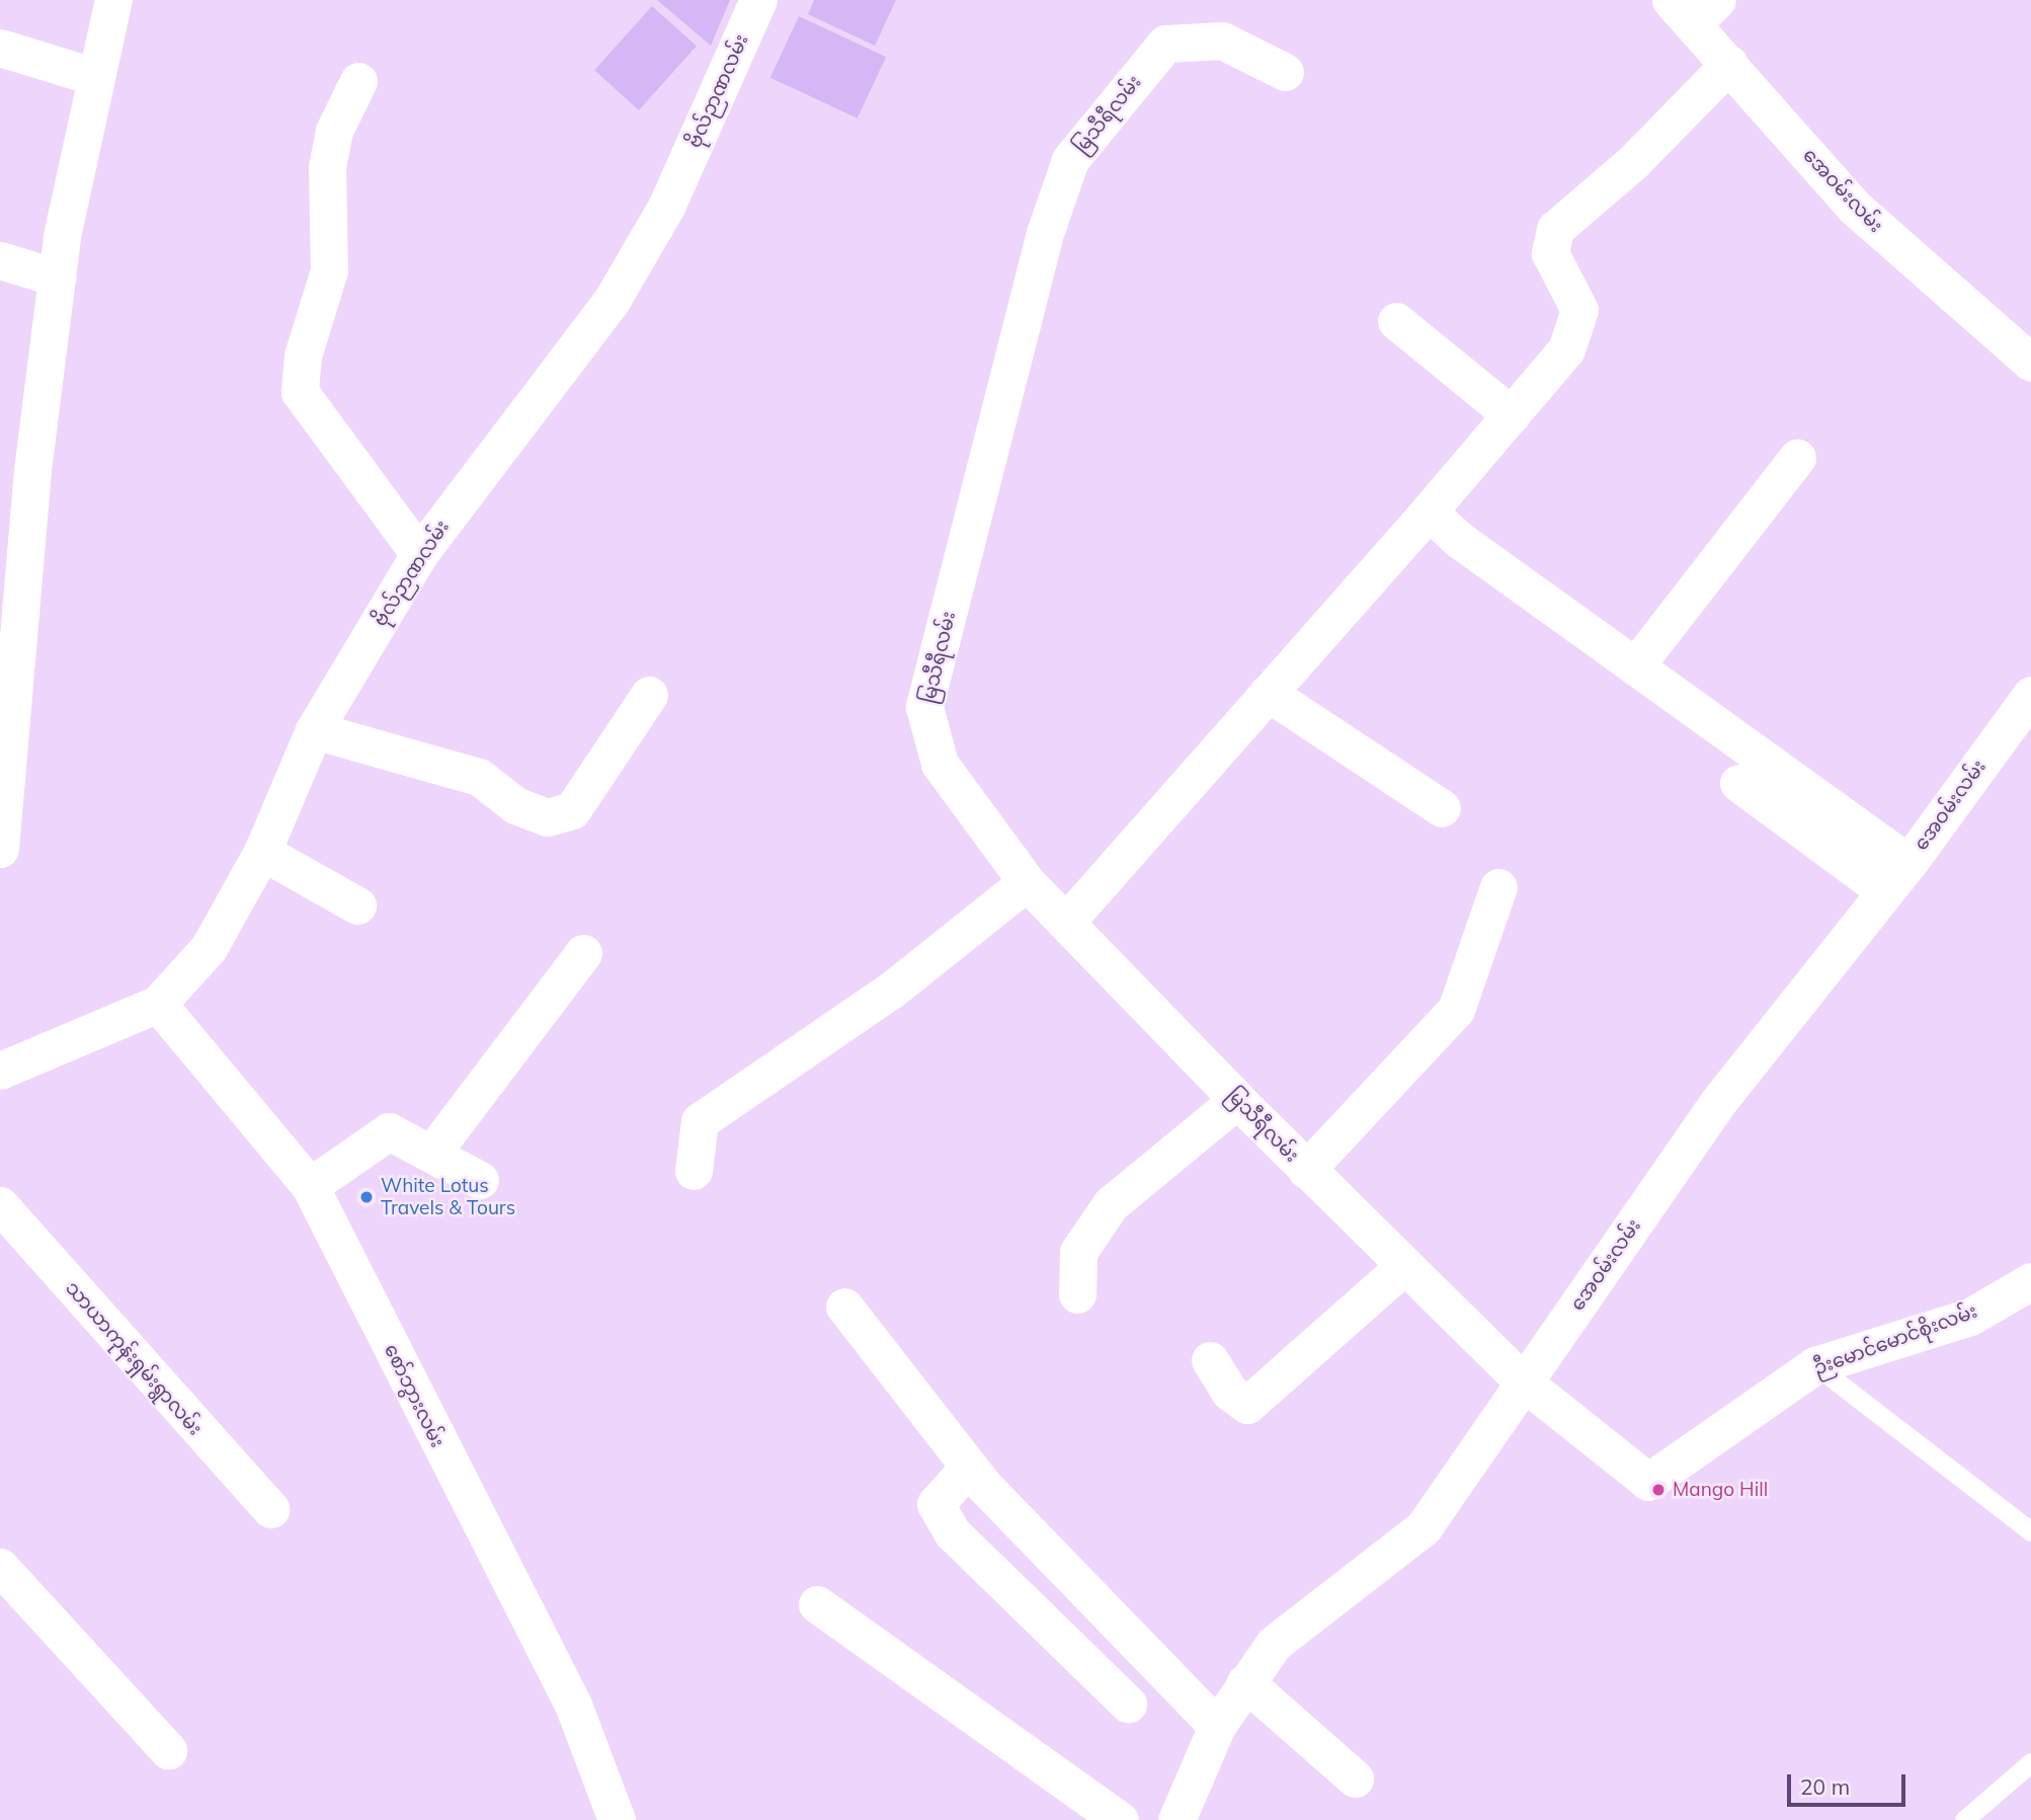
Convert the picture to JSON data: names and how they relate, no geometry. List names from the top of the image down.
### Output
{
  "streets": {
    "street": [
      "ဗိုလ်ဉာဏလမ်း",
      "မြသီရီလမ်း",
      "အေဝမ်းလမ်း",
      "ဉီးမောင်မောင်စိုးလမ်း",
      "သာယာကုန်းရှမ်းရွာလမ်း",
      "စော်ဘွားလမ်း"
    ]
  },
  "crossings": [
    ["ဗိုလ်ဉာဏလမ်း", "စော်ဘွားလမ်း"],
    ["မြသီရီလမ်း", "အေဝမ်းလမ်း"],
    ["မြသီရီလမ်း", "ဉီးမောင်မောင်စိုးလမ်း"],
    ["အေဝမ်းလမ်း", "ဉီးမောင်မောင်စိုးလမ်း"]
  ],
  "places": ["White Lotus Travels & Tours", "Mango Hill"],
  "scale_bar": "20 m"
}
